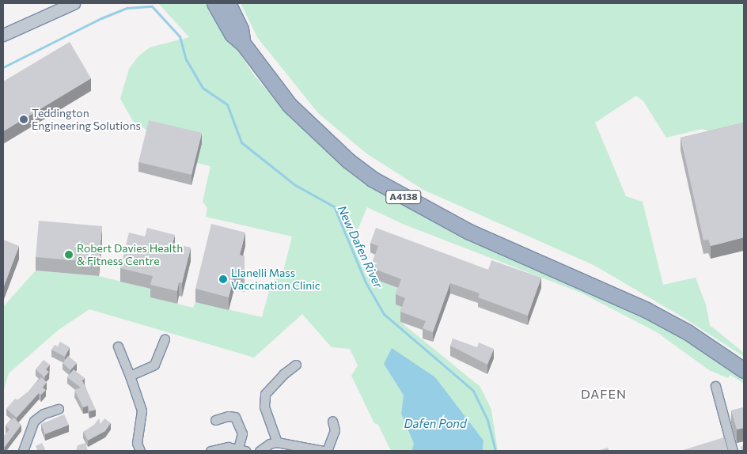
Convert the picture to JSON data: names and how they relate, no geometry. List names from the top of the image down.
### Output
{
  "streets": {
    "highway": ["A4138"]
  },
  "districts": ["DAFEN"],
  "water": ["New Dafen River", "Dafen Pond"],
  "places": ["Teddington Engineering Solutions", "Robert Davies Health & Fitness Centre", "Llanelli Mass Vaccination Clinic"]
}
